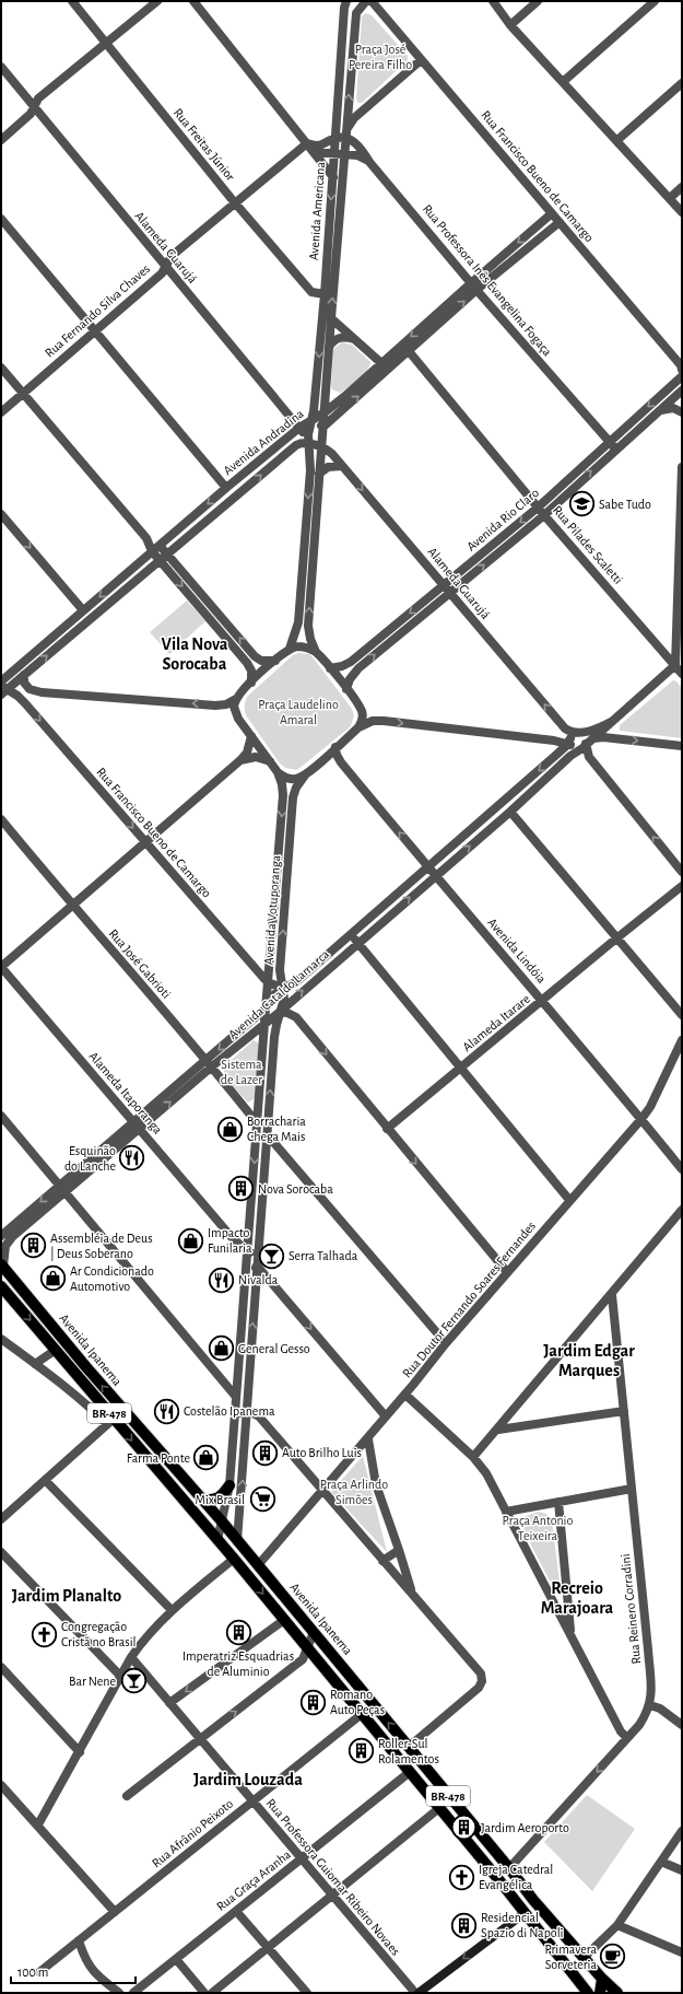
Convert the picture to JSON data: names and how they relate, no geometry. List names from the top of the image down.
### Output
{
  "streets": {
    "main road": ["Avenida Ipanema", "BR-478"],
    "street": [
      "Rua Freitas Júnior",
      "Rua Francisco Bueno de Camargo",
      "Avenida Americana",
      "Alameda Guarujá",
      "Rua Professora Inês Evangelina Fogaça",
      "Rua Fernando Silva Chaves",
      "Avenida Andradina",
      "Avenida Rio Claro",
      "Rua Pilades Scaletti",
      "Avenida Votuporanga",
      "Avenida Lindóia",
      "Rua José Gabrioti",
      "Avenida Cataldo Lamarca",
      "Alameda Itarare",
      "Alameda Itaporanga",
      "Rua Doutor Fernando Soares Fernandes",
      "Rua Reinero Corradini",
      "Rua Afrânio Peixoto",
      "Rua Professora Guiomar Ribeiro Novaes",
      "Rua Graça Aranha"
    ]
  },
  "crossings": [
    ["Rua Freitas Júnior", "Avenida Americana"],
    ["Rua Freitas Júnior", "Rua Fernando Silva Chaves"],
    ["Rua Francisco Bueno de Camargo", "Avenida Andradina"],
    ["Rua Francisco Bueno de Camargo", "Avenida Votuporanga"],
    ["Rua Francisco Bueno de Camargo", "Avenida Cataldo Lamarca"],
    ["Avenida Americana", "Alameda Guarujá"],
    ["Avenida Americana", "Rua Professora Inês Evangelina Fogaça"],
    ["Avenida Americana", "Avenida Andradina"],
    ["Avenida Americana", "Avenida Rio Claro"],
    ["Avenida Americana", "Avenida Votuporanga"],
    ["Avenida Americana", "Avenida Lindóia"],
    ["Alameda Guarujá", "Rua Fernando Silva Chaves"],
    ["Alameda Guarujá", "Avenida Andradina"],
    ["Alameda Guarujá", "Avenida Rio Claro"],
    ["Alameda Guarujá", "Avenida Cataldo Lamarca"],
    ["Rua Professora Inês Evangelina Fogaça", "Avenida Andradina"],
    ["Rua Professora Inês Evangelina Fogaça", "Avenida Rio Claro"],
    ["Avenida Andradina", "Rua Pilades Scaletti"],
    ["Avenida Rio Claro", "Rua Pilades Scaletti"],
    ["Avenida Rio Claro", "Avenida Votuporanga"],
    ["Avenida Rio Claro", "Avenida Lindóia"],
    ["Rua Pilades Scaletti", "Avenida Cataldo Lamarca"],
    ["Avenida Votuporanga", "Avenida Lindóia"],
    ["Avenida Votuporanga", "Avenida Cataldo Lamarca"],
    ["Avenida Votuporanga", "Avenida Ipanema"],
    ["Avenida Lindóia", "Avenida Cataldo Lamarca"],
    ["Avenida Lindóia", "Alameda Itarare"],
    ["Avenida Lindóia", "Rua Doutor Fernando Soares Fernandes"],
    ["Rua José Gabrioti", "Avenida Cataldo Lamarca"],
    ["Avenida Cataldo Lamarca", "Alameda Itaporanga"],
    ["Avenida Cataldo Lamarca", "Avenida Ipanema"],
    ["Rua Doutor Fernando Soares Fernandes", "Avenida Ipanema"],
    ["Avenida Ipanema", "Rua Reinero Corradini"],
    ["Avenida Ipanema", "Rua Afrânio Peixoto"],
    ["Avenida Ipanema", "Rua Graça Aranha"],
    ["Rua Afrânio Peixoto", "Rua Professora Guiomar Ribeiro Novaes"],
    ["Rua Professora Guiomar Ribeiro Novaes", "Rua Graça Aranha"]
  ],
  "districts": [
    "Vila Nova Sorocaba",
    "Jardim Edgar Marques",
    "Recreio Marajoara",
    "Jardim Planalto",
    "Jardim Louzada"
  ],
  "parks": [
    "Praça José Pereira Filho",
    "Praça Laudelino Amaral",
    "Sistema de Lazer",
    "Praça Arlindo Simões",
    "Praça Antonio Teixeira"
  ],
  "places": {
    "school or university": ["Sabe Tudo"],
    "shop": [
      "Borracharia Chega Mais",
      "Impacto Funilaria",
      "Ar Condicionado Automotivo",
      "General Gesso",
      "Farma Ponte"
    ],
    "restaurant": ["Esquinão do Lanche", "Nivalda", "Costelão Ipanema"],
    "building": [
      "Nova Sorocaba",
      "Assembléia de Deus | Deus Soberano",
      "Auto Brilho Luis",
      "Imperatriz Esquadrias de Aluminio",
      "Romano Auto Peças",
      "Roller-Sul Rolamentos",
      "Jardim Aeroporto",
      "Residencial Spazio di Napoli"
    ],
    "bar": ["Serra Talhada", "Bar Nene"],
    "supermarket": ["Mix Brasil"],
    "church": ["Congregação Cristã no Brasil", "Igreja Catedral Evangélica"],
    "cafe": ["Primavera Sorveteria"]
  },
  "scale_bar": "100 m"
}
